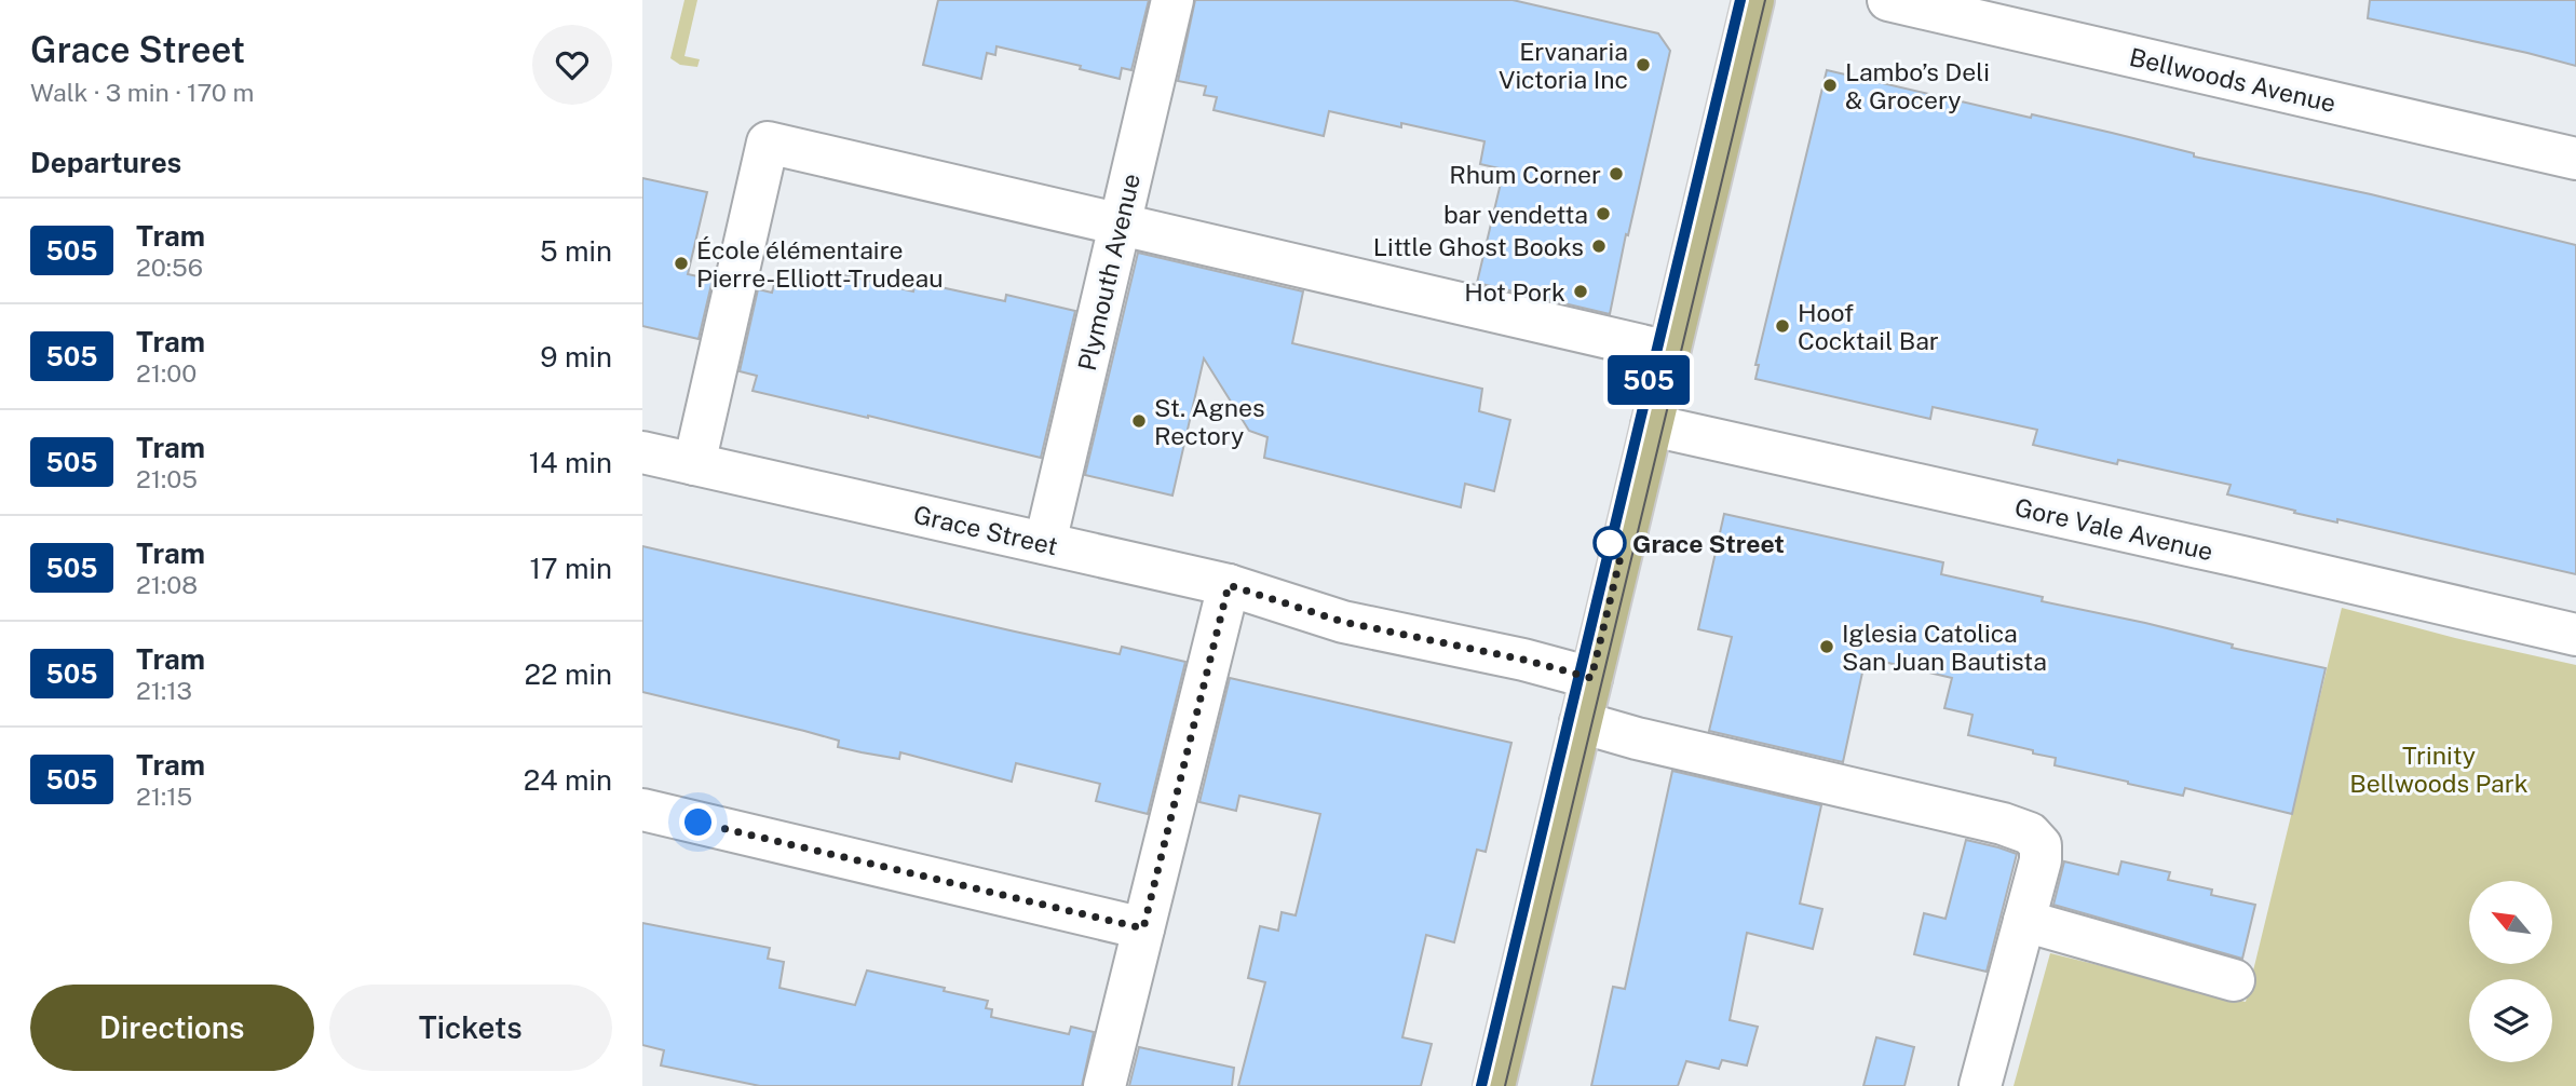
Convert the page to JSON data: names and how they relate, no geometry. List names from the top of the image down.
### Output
{
  "streets": {
    "street": [
      "Bellwoods Avenue",
      "Plymouth Avenue",
      "Gore Vale Avenue",
      "Grace Street"
    ]
  },
  "crossings": [
    ["Plymouth Avenue", "Grace Street"]
  ],
  "parks": ["Trinity Bellwoods Park"],
  "places": [
    "Ervanaria Victoria Inc",
    "Lambo’s Deli & Grocery",
    "Rhum Corner",
    "bar vendetta",
    "Little Ghost Books",
    "École élémentaire Pierre-Elliott-Trudeau",
    "Hot Pork",
    "Hoof Cocktail Bar",
    "St. Agnes Rectory",
    "Grace Street",
    "Iglesia Catolica San Juan Bautista"
  ],
  "lines": ["tram line 505"],
  "north": "top left",
  "page": {
    "heading": [
      ["Grace Street", "Walk · 3 min · 170 m"],
      "Departures"
    ],
    "on_map": "505",
    "list": [
      {
        "mark": "505",
        "name": "Tram",
        "note": "20:56",
        "value": "5 min"
      },
      {
        "mark": "505",
        "name": "Tram",
        "note": "21:00",
        "value": "9 min"
      },
      {
        "mark": "505",
        "name": "Tram",
        "note": "21:05",
        "value": "14 min"
      },
      {
        "mark": "505",
        "name": "Tram",
        "note": "21:08",
        "value": "17 min"
      },
      {
        "mark": "505",
        "name": "Tram",
        "note": "21:13",
        "value": "22 min"
      },
      {
        "mark": "505",
        "name": "Tram",
        "note": "21:15",
        "value": "24 min"
      }
    ],
    "buttons": ["Directions", "Tickets"]
  }
}
